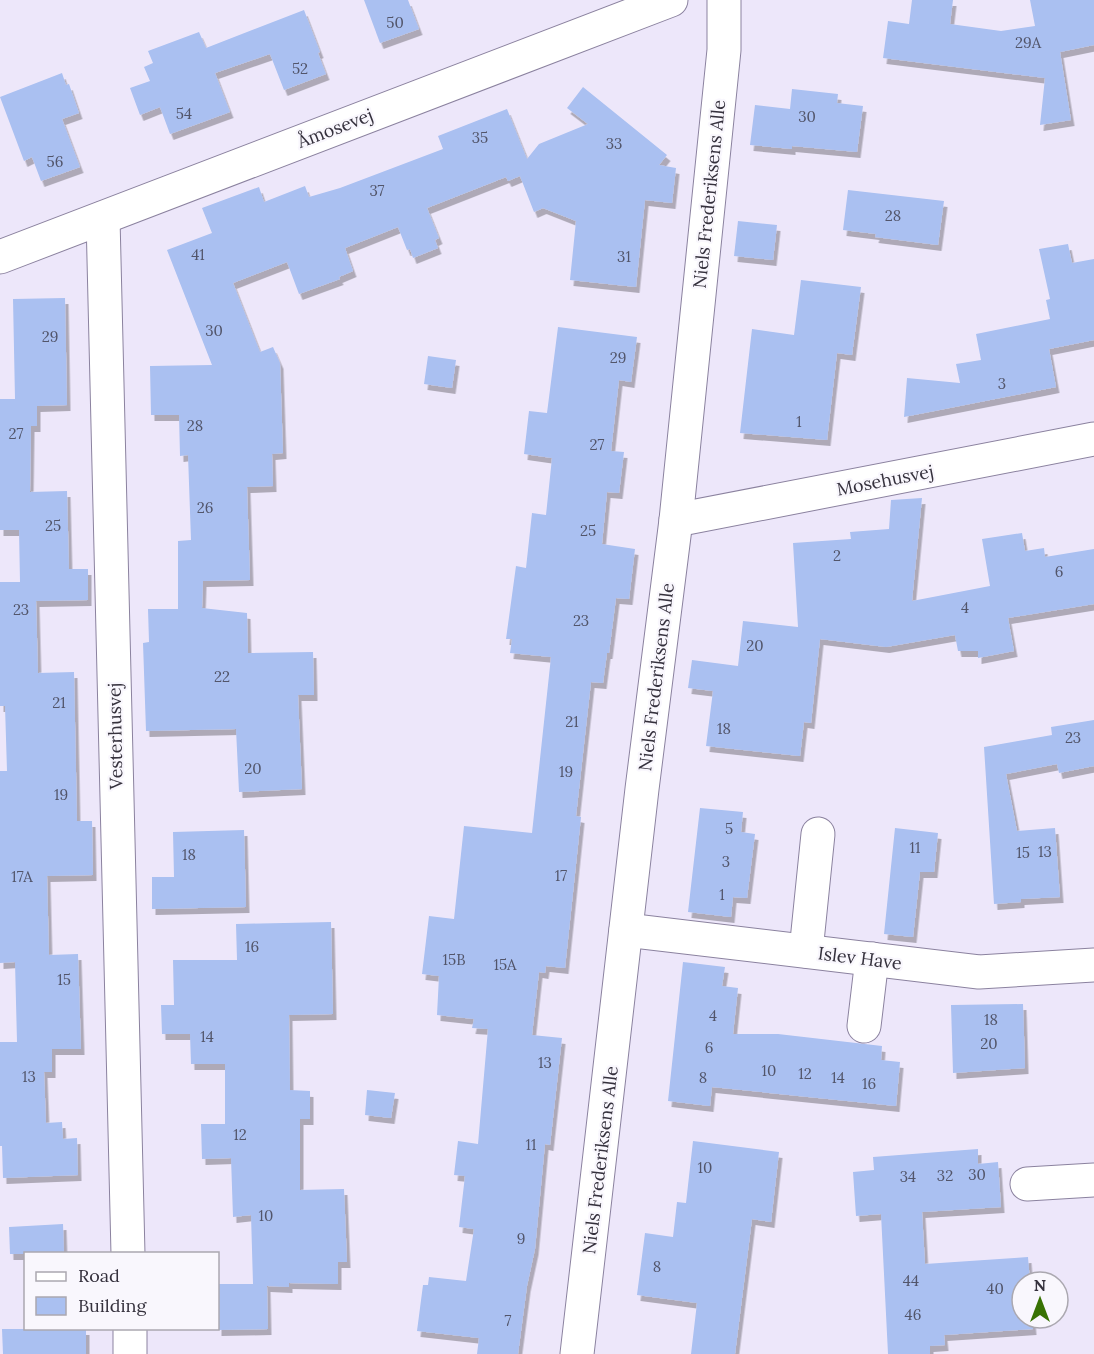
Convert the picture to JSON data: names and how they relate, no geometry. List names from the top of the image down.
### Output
{
  "streets": {
    "street": [
      "Åmosevej",
      "Niels Frederiksens Alle",
      "Mosehusvej",
      "Vesterhusvej",
      "Islev Have"
    ]
  },
  "crossings": [
    ["Åmosevej", "Vesterhusvej"],
    ["Niels Frederiksens Alle", "Mosehusvej"],
    ["Niels Frederiksens Alle", "Islev Have"]
  ],
  "house_numbers": [
    "50",
    "29A",
    "52",
    "54",
    "30",
    "35",
    "33",
    "56",
    "37",
    "28",
    "41",
    "31",
    "30",
    "29",
    "29",
    "3",
    "1",
    "28",
    "27",
    "27",
    "26",
    "25",
    "25",
    "2",
    "6",
    "4",
    "23",
    "23",
    "20",
    "22",
    "21",
    "21",
    "18",
    "23",
    "20",
    "19",
    "19",
    "5",
    "11",
    "13",
    "15",
    "18",
    "3",
    "17",
    "17A",
    "1",
    "16",
    "15B",
    "15A",
    "15",
    "4",
    "18",
    "14",
    "20",
    "6",
    "13",
    "10",
    "12",
    "13",
    "8",
    "14",
    "16",
    "12",
    "11",
    "10",
    "30",
    "32",
    "34",
    "10",
    "9",
    "8",
    "44",
    "40",
    "46",
    "7"
  ],
  "legend": ["Road", "Building"],
  "north": "top"
}
